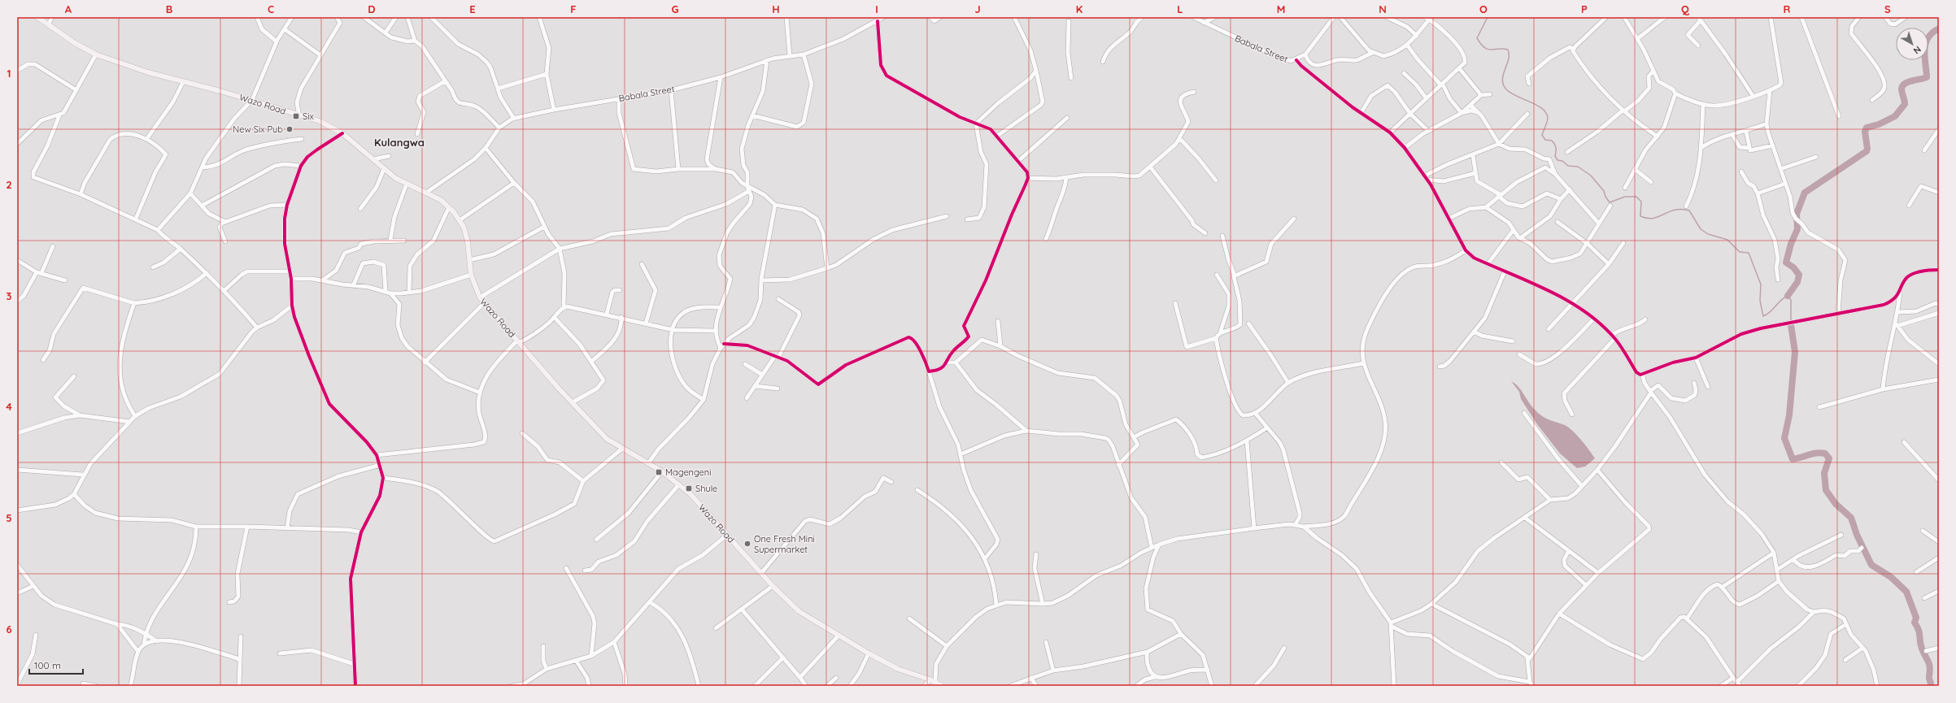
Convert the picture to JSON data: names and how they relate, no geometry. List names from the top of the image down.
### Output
{
  "streets": {
    "main road": ["Wazo Road"],
    "street": ["Babala Street"]
  },
  "crossings": [
    ["Babala Street", "Wazo Road"]
  ],
  "districts": ["Kulangwa"],
  "places": {
    "transit": ["Six", "Magengeni", "Shule"],
    "other": ["New Six Pub", "One Fresh Mini Supermarket"]
  },
  "scale_bar": "100 m",
  "north": "bottom right",
  "grid": {
    "columns": [
      "A",
      "B",
      "C",
      "D",
      "E",
      "F",
      "G",
      "H",
      "I",
      "J",
      "K",
      "L",
      "M",
      "N",
      "O",
      "P",
      "Q",
      "R",
      "S"
    ],
    "rows": [
      "1",
      "2",
      "3",
      "4",
      "5",
      "6"
    ]
  }
}
